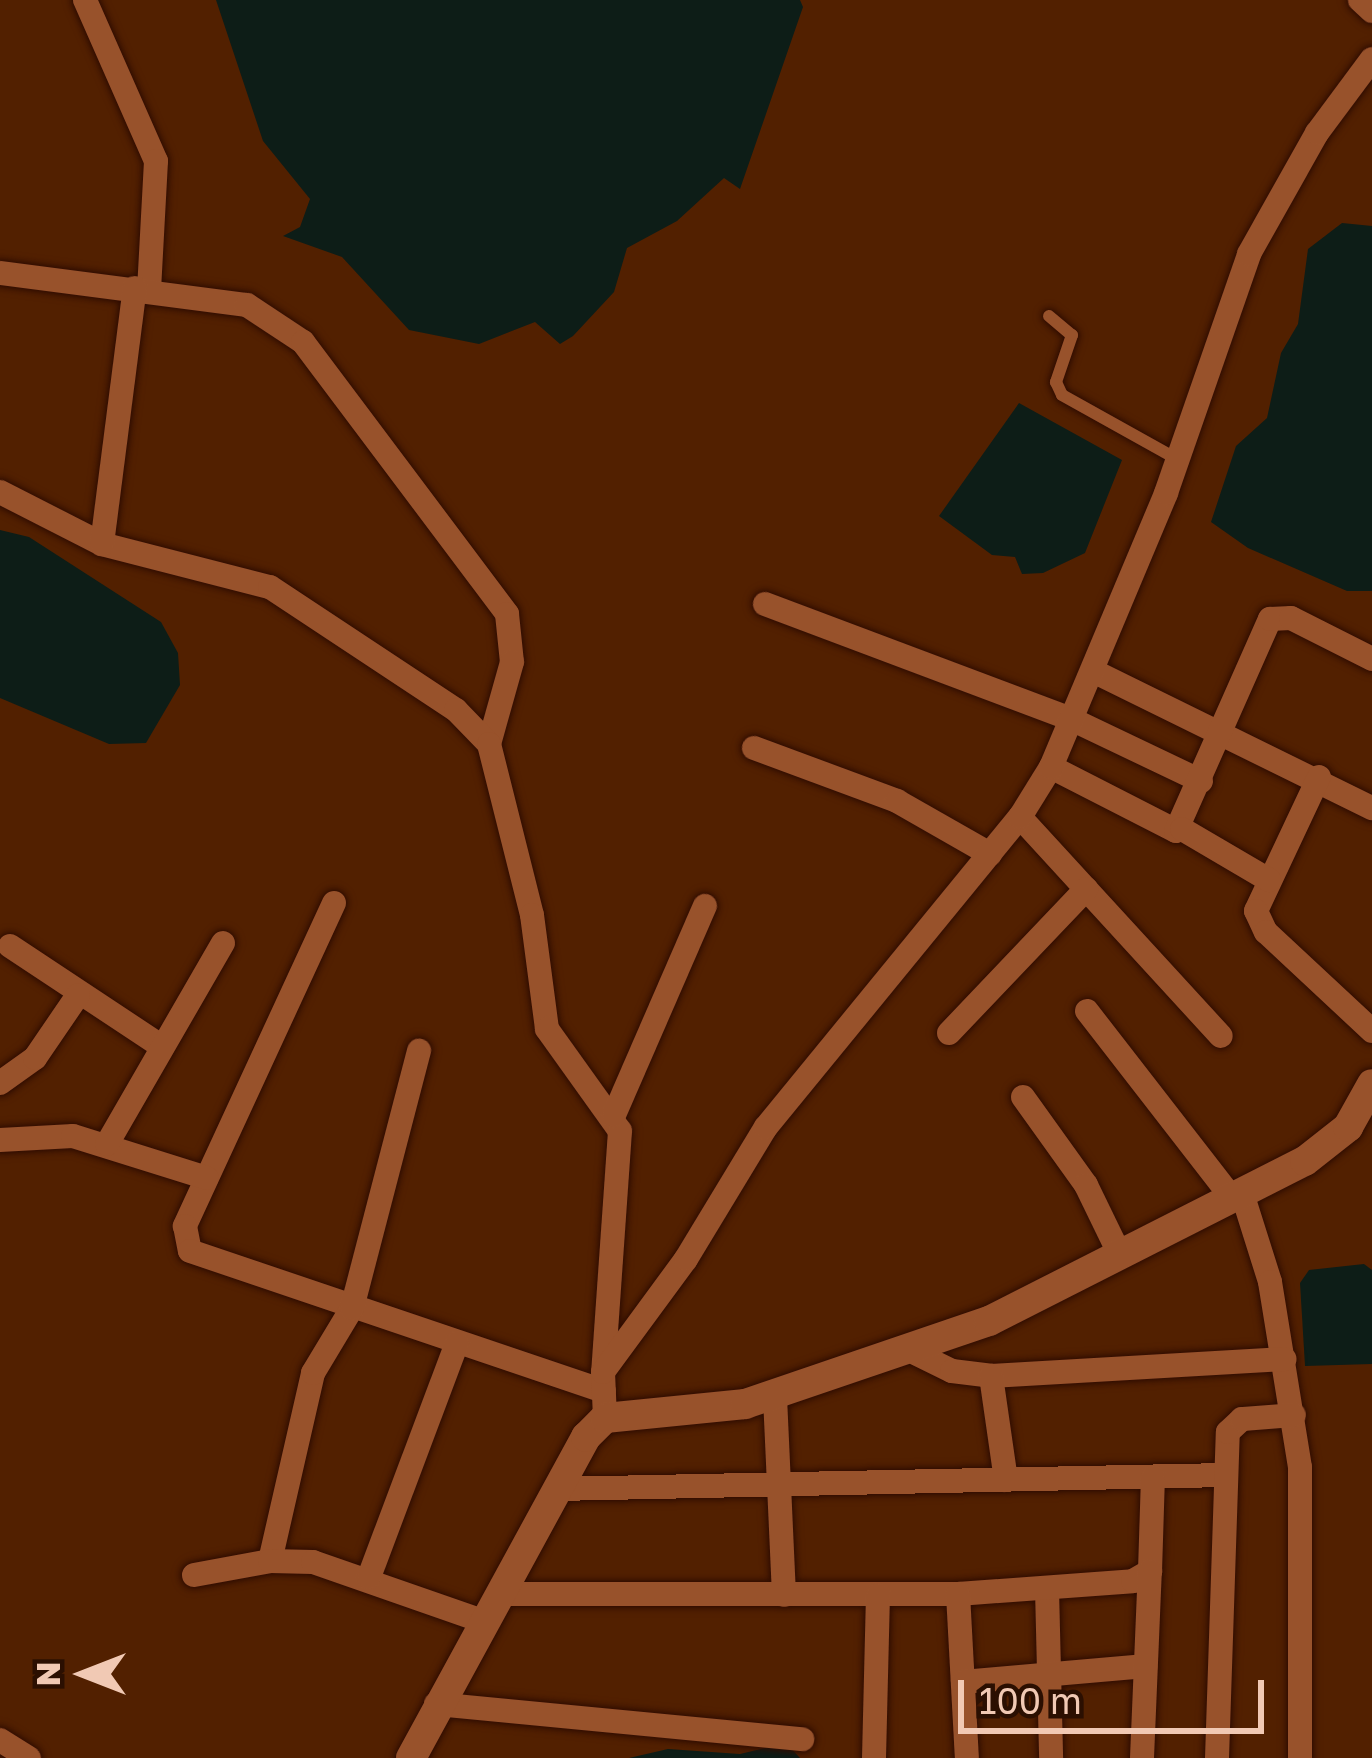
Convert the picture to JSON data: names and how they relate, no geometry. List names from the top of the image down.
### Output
{
  "scale_bar": "100 m",
  "north": "left"
}
